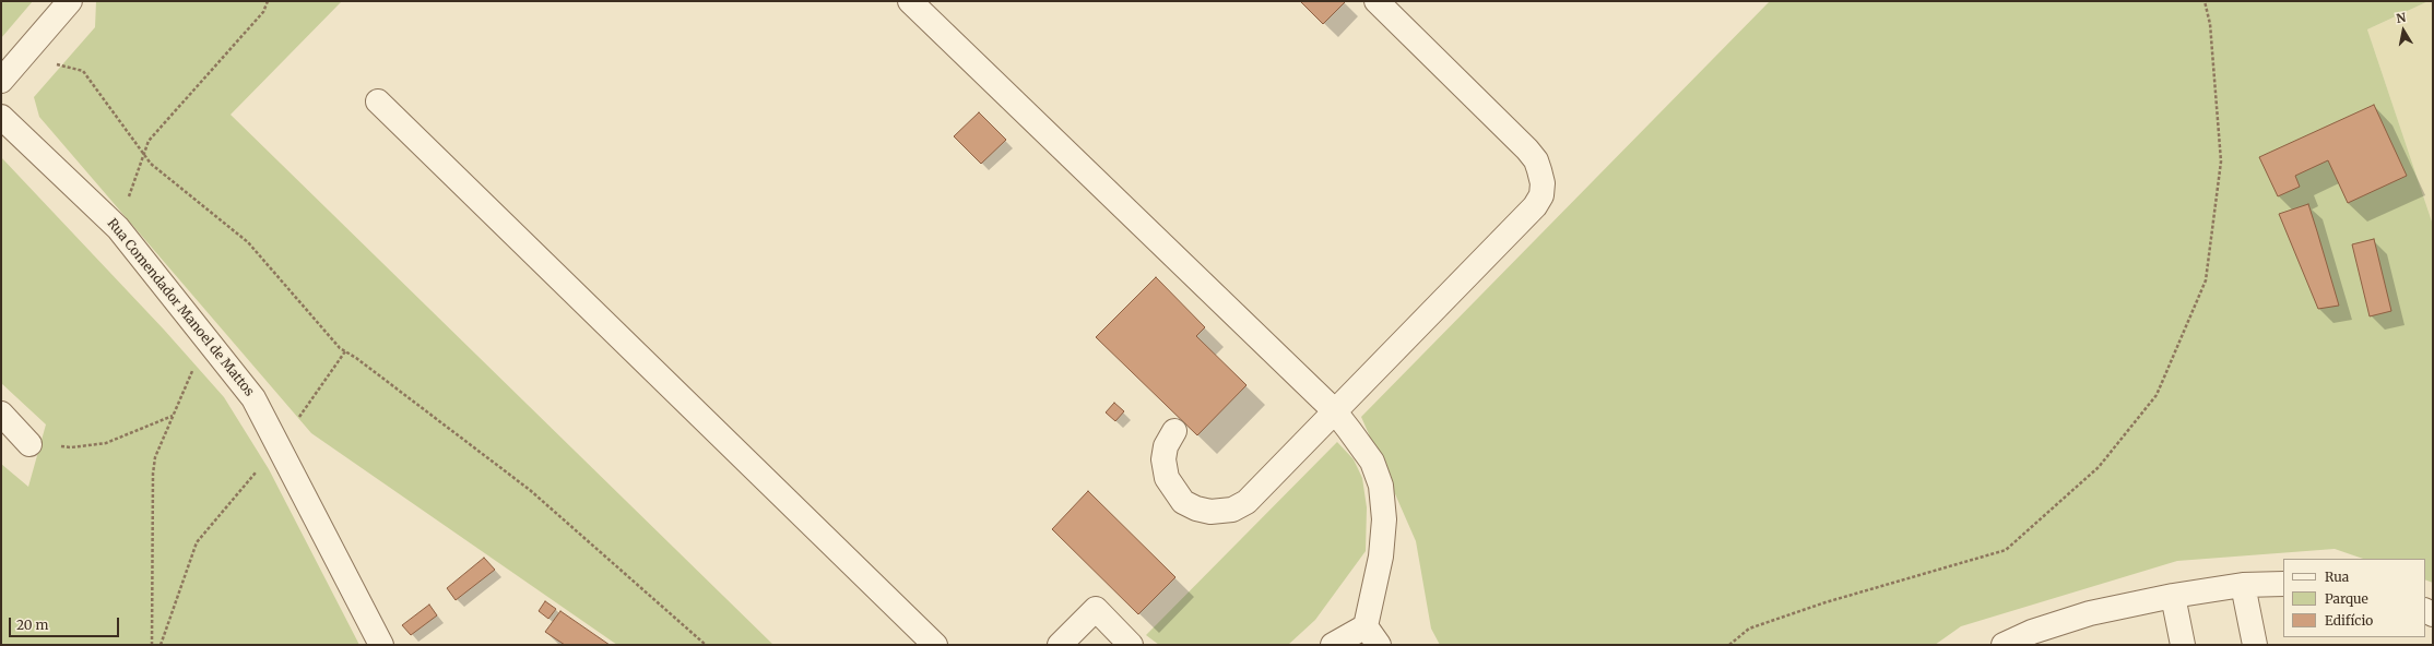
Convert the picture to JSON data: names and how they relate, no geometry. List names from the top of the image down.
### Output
{
  "streets": {
    "street": ["Rua Comendador Manoel de Mattos"]
  },
  "legend": ["Rua", "Parque", "Edifício"],
  "scale_bar": "20 m",
  "north": "top"
}
